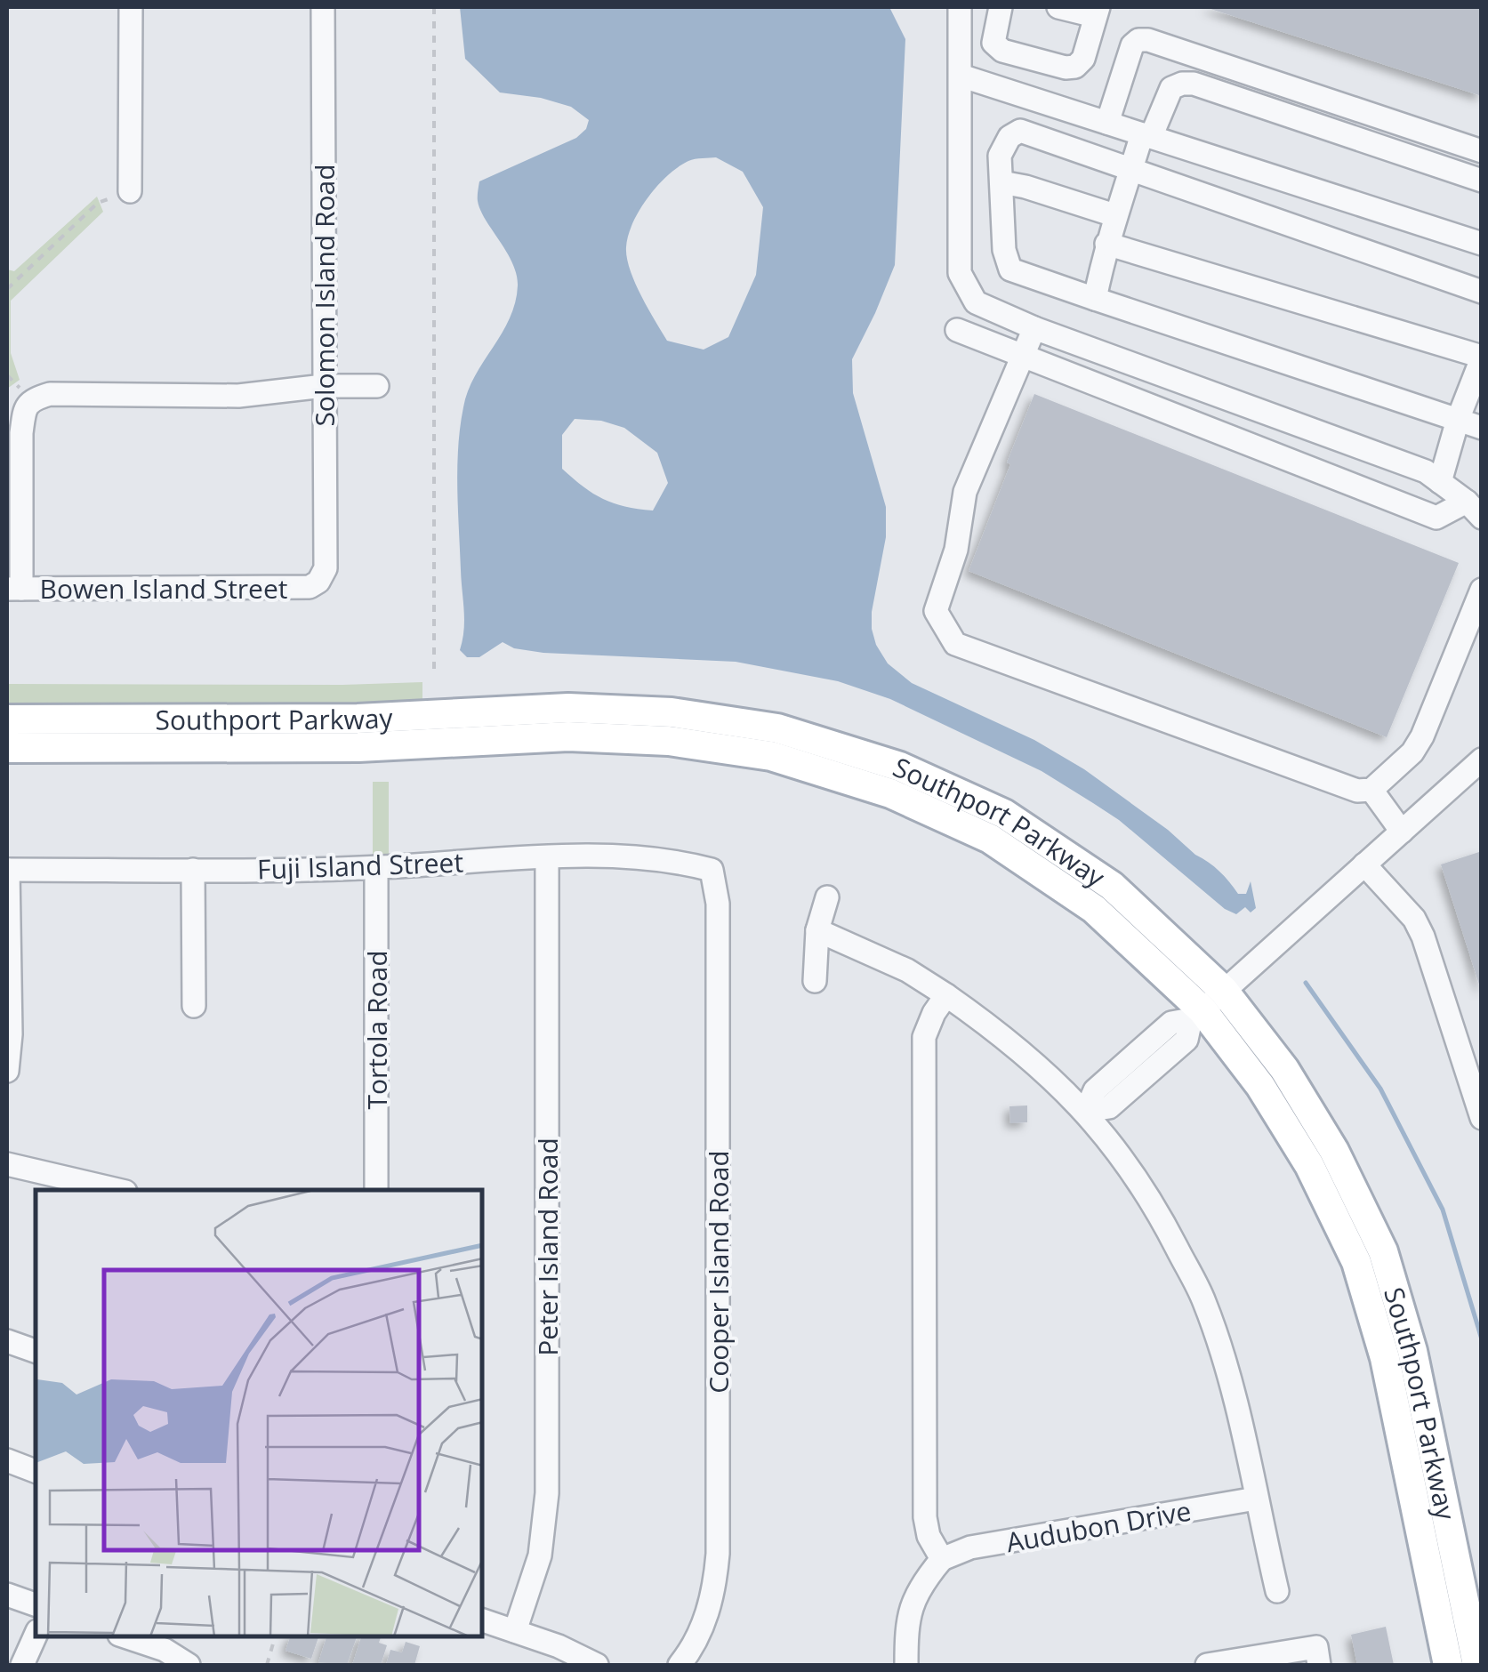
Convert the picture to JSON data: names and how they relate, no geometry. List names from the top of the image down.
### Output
{
  "streets": {
    "main road": ["Southport Parkway"],
    "street": [
      "Solomon Island Road",
      "Bowen Island Street",
      "Fuji Island Street",
      "Tortola Road",
      "Peter Island Road",
      "Cooper Island Road",
      "Audubon Drive"
    ]
  },
  "crossings": [
    ["Solomon Island Road", "Bowen Island Street"],
    ["Fuji Island Street", "Tortola Road"],
    ["Fuji Island Street", "Peter Island Road"],
    ["Fuji Island Street", "Cooper Island Road"]
  ]
}
